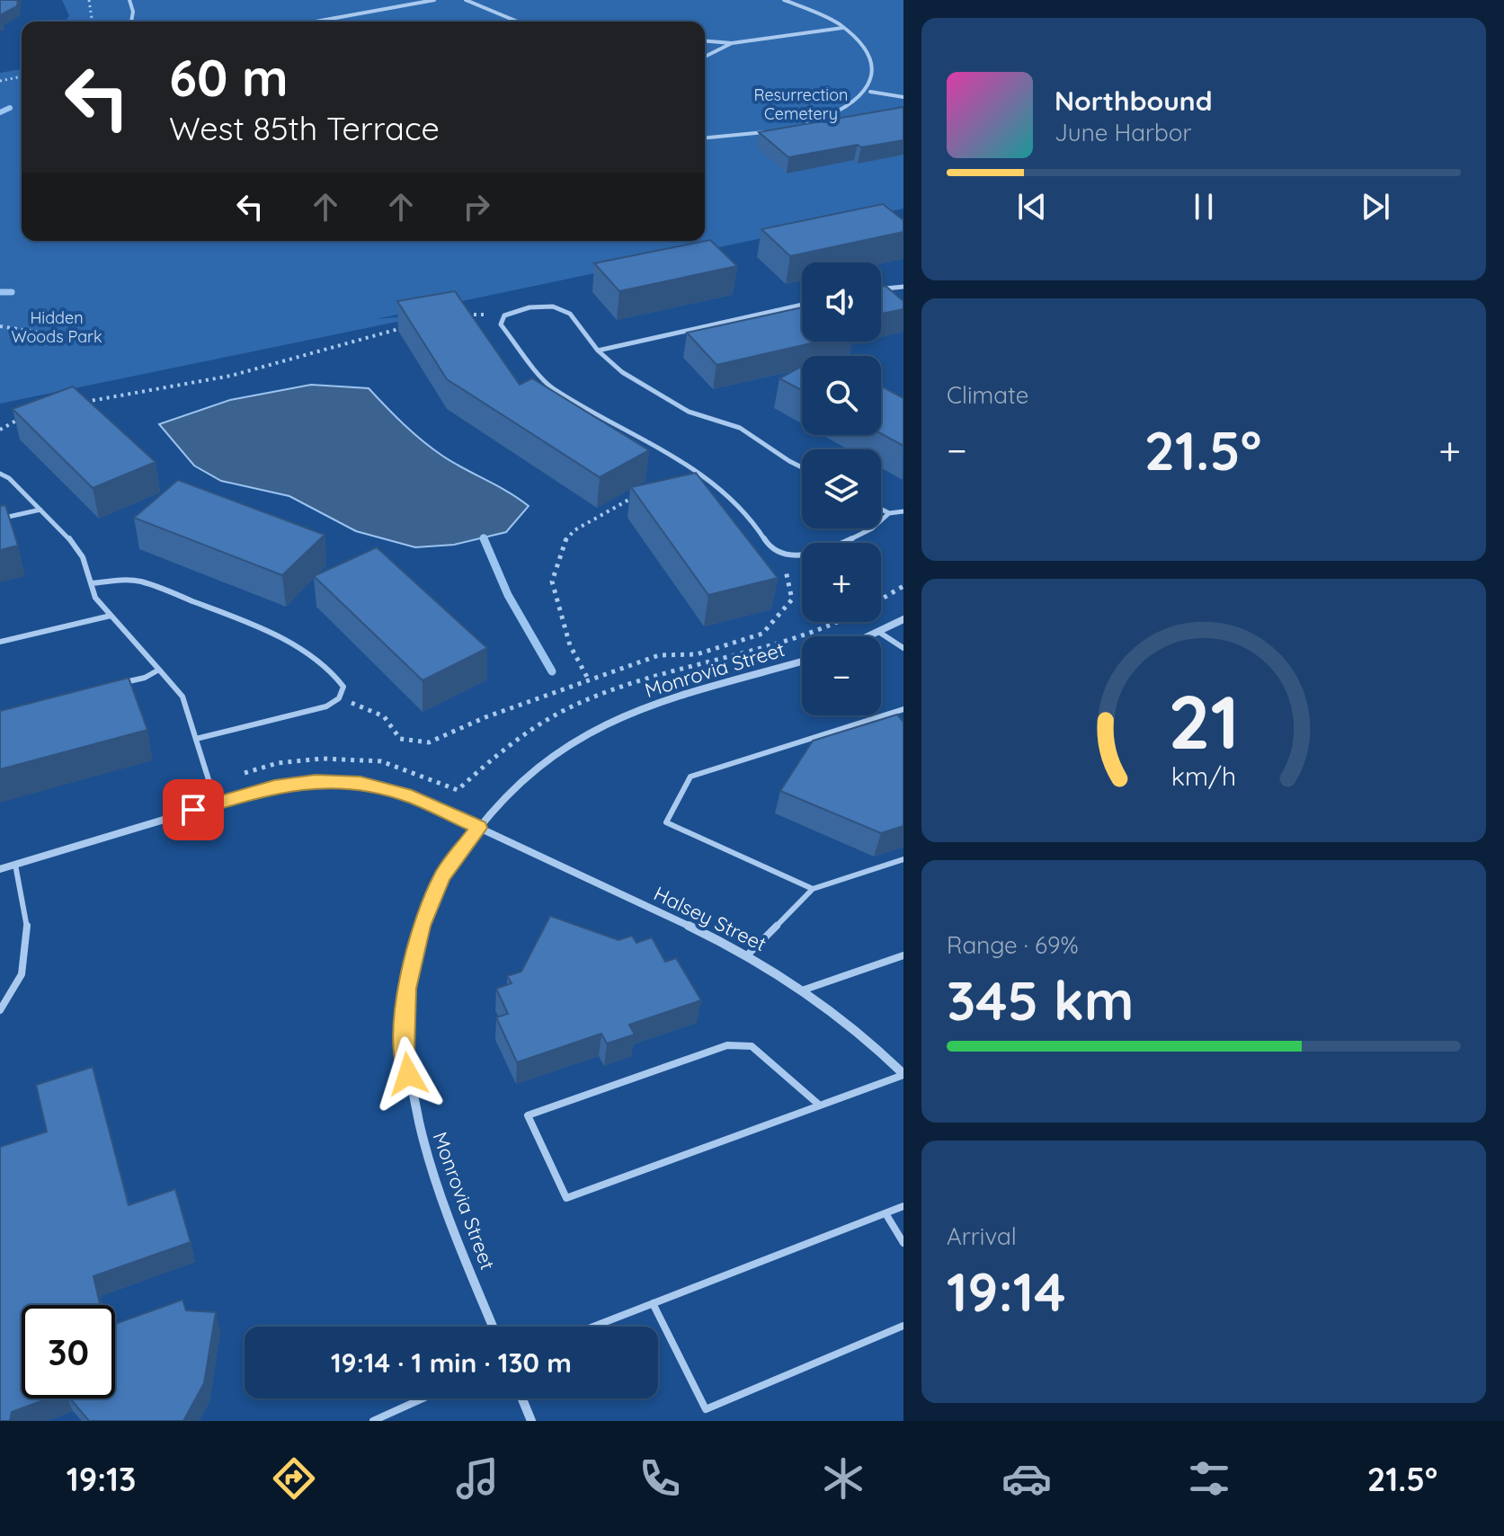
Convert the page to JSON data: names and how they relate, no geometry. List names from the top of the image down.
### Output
{
  "streets": {
    "street": ["Monrovia Street", "Halsey Street"]
  },
  "crossings": [
    ["Monrovia Street", "Halsey Street"]
  ],
  "parks": ["Resurrection Cemetery", "Hidden Woods Park"],
  "page": {
    "turn": ["60 m", "West 85th Terrace"],
    "song": ["Northbound", "June Harbor"],
    "map_buttons": ["+", "−"],
    "tile": [
      "Climate",
      ["Range · 69%", "345 km"],
      ["Arrival", "19:14"]
    ],
    "heat": ["−", "21.5°", "+"],
    "limit": "30",
    "trip": "19:14 · 1 min · 130 m",
    "tabs": ["19:13", "21.5°"],
    "gauge": ["21", "km/h"]
  }
}
